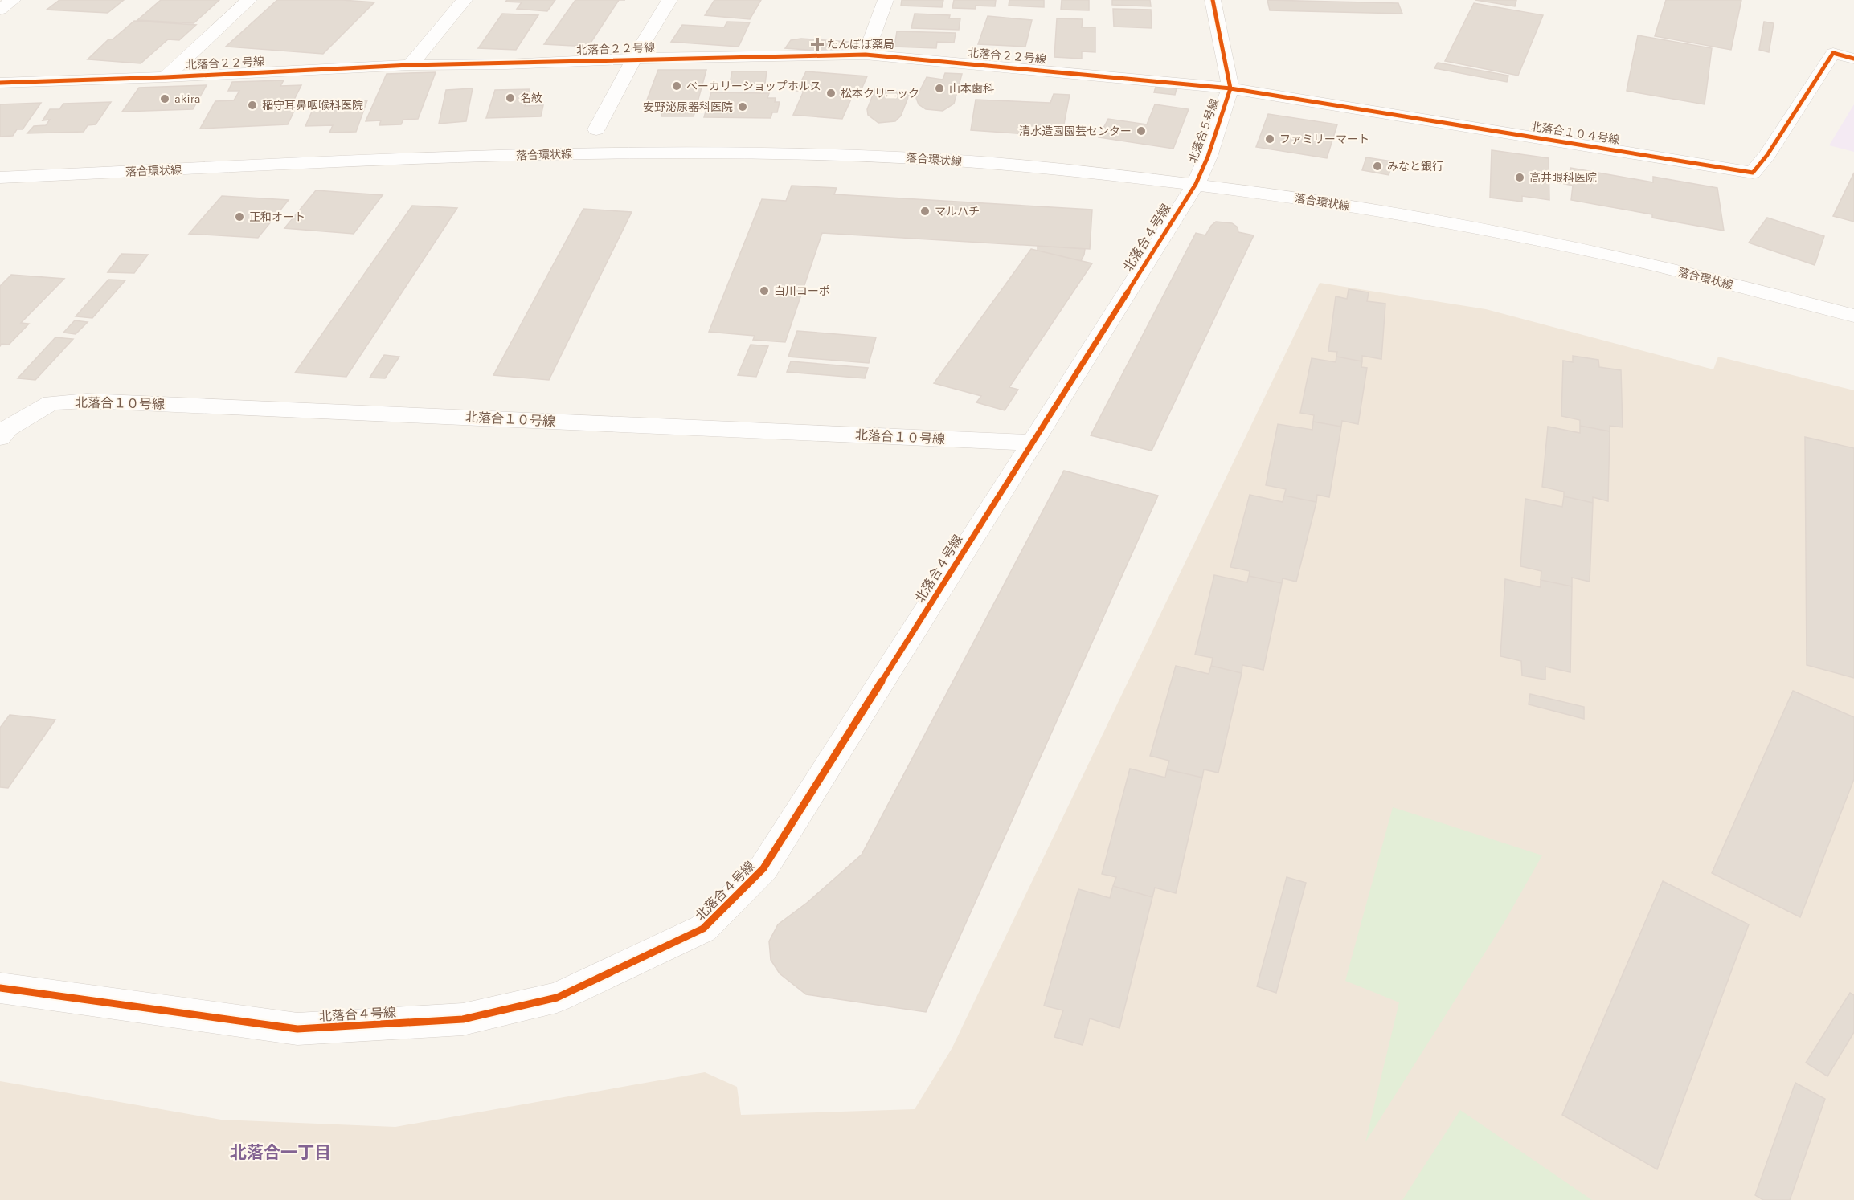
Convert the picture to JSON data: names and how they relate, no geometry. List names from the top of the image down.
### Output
{
  "streets": {
    "street": [
      "北落合２２号線",
      "北落合５号線",
      "北落合１０４号線",
      "落合環状線",
      "北落合４号線",
      "北落合１０号線"
    ]
  },
  "crossings": [
    ["北落合２２号線", "北落合５号線"],
    ["北落合２２号線", "北落合１０４号線"],
    ["北落合５号線", "北落合１０４号線"],
    ["北落合５号線", "落合環状線"],
    ["北落合５号線", "北落合４号線"],
    ["落合環状線", "北落合４号線"],
    ["北落合４号線", "北落合１０号線"]
  ],
  "districts": ["北落合一丁目"],
  "places": {
    "health": ["たんぽぽ薬局"],
    "other": [
      "ベーカリーショップホルス",
      "山本歯科",
      "松本クリニック",
      "名紋",
      "akira",
      "稲守耳鼻咽喉科医院",
      "安野泌尿器科医院",
      "清水造園園芸センター",
      "ファミリーマート",
      "みなと銀行",
      "高井眼科医院",
      "マルハチ",
      "正和オート",
      "白川コーポ"
    ]
  }
}
